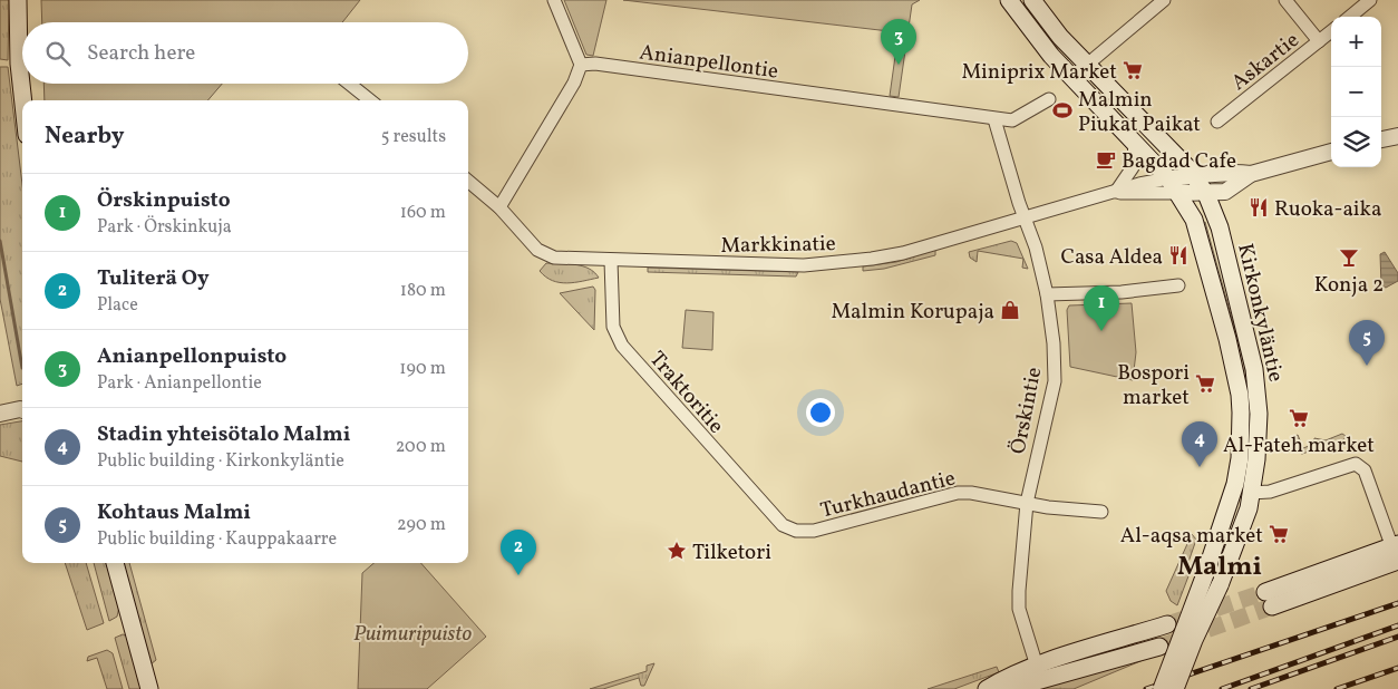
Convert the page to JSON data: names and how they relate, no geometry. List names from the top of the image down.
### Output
{
  "streets": {
    "main road": ["Kirkonkyläntie"],
    "street": [
      "Anianpellontie",
      "Askartie",
      "Markkinatie",
      "Traktoritie",
      "Örskintie",
      "Turkhaudantie"
    ]
  },
  "crossings": [
    ["Anianpellontie", "Örskintie"],
    ["Markkinatie", "Kirkonkyläntie"],
    ["Markkinatie", "Traktoritie"],
    ["Markkinatie", "Örskintie"],
    ["Traktoritie", "Turkhaudantie"],
    ["Örskintie", "Turkhaudantie"]
  ],
  "districts": ["Malmi"],
  "parks": ["Puimuripuisto"],
  "places": {
    "supermarket": [
      "Miniprix Market",
      "Bospori market",
      "Al-Fateh market",
      "Al-aqsa market"
    ],
    "sports": ["Malmin Piukat Paikat"],
    "cafe": ["Bagdad Cafe"],
    "restaurant": ["Ruoka-aika", "Casa Aldea"],
    "bar": ["Konja 2"],
    "shop": ["Malmin Korupaja"],
    "place": ["Tilketori"]
  },
  "page": {
    "map_buttons": ["+", "−"],
    "pins": [
      "3",
      "1",
      "5",
      "4",
      "2"
    ],
    "search": "Search here",
    "heading": ["Nearby", "5 results"],
    "list": [
      {
        "mark": "1",
        "name": "Örskinpuisto",
        "note": "Park · Örskinkuja",
        "value": "160 m"
      },
      {
        "mark": "2",
        "name": "Tuliterä Oy",
        "note": "Place",
        "value": "180 m"
      },
      {
        "mark": "3",
        "name": "Anianpellonpuisto",
        "note": "Park · Anianpellontie",
        "value": "190 m"
      },
      {
        "mark": "4",
        "name": "Stadin yhteisötalo Malmi",
        "note": "Public building · Kirkonkyläntie",
        "value": "200 m"
      },
      {
        "mark": "5",
        "name": "Kohtaus Malmi",
        "note": "Public building · Kauppakaarre",
        "value": "290 m"
      }
    ]
  }
}
